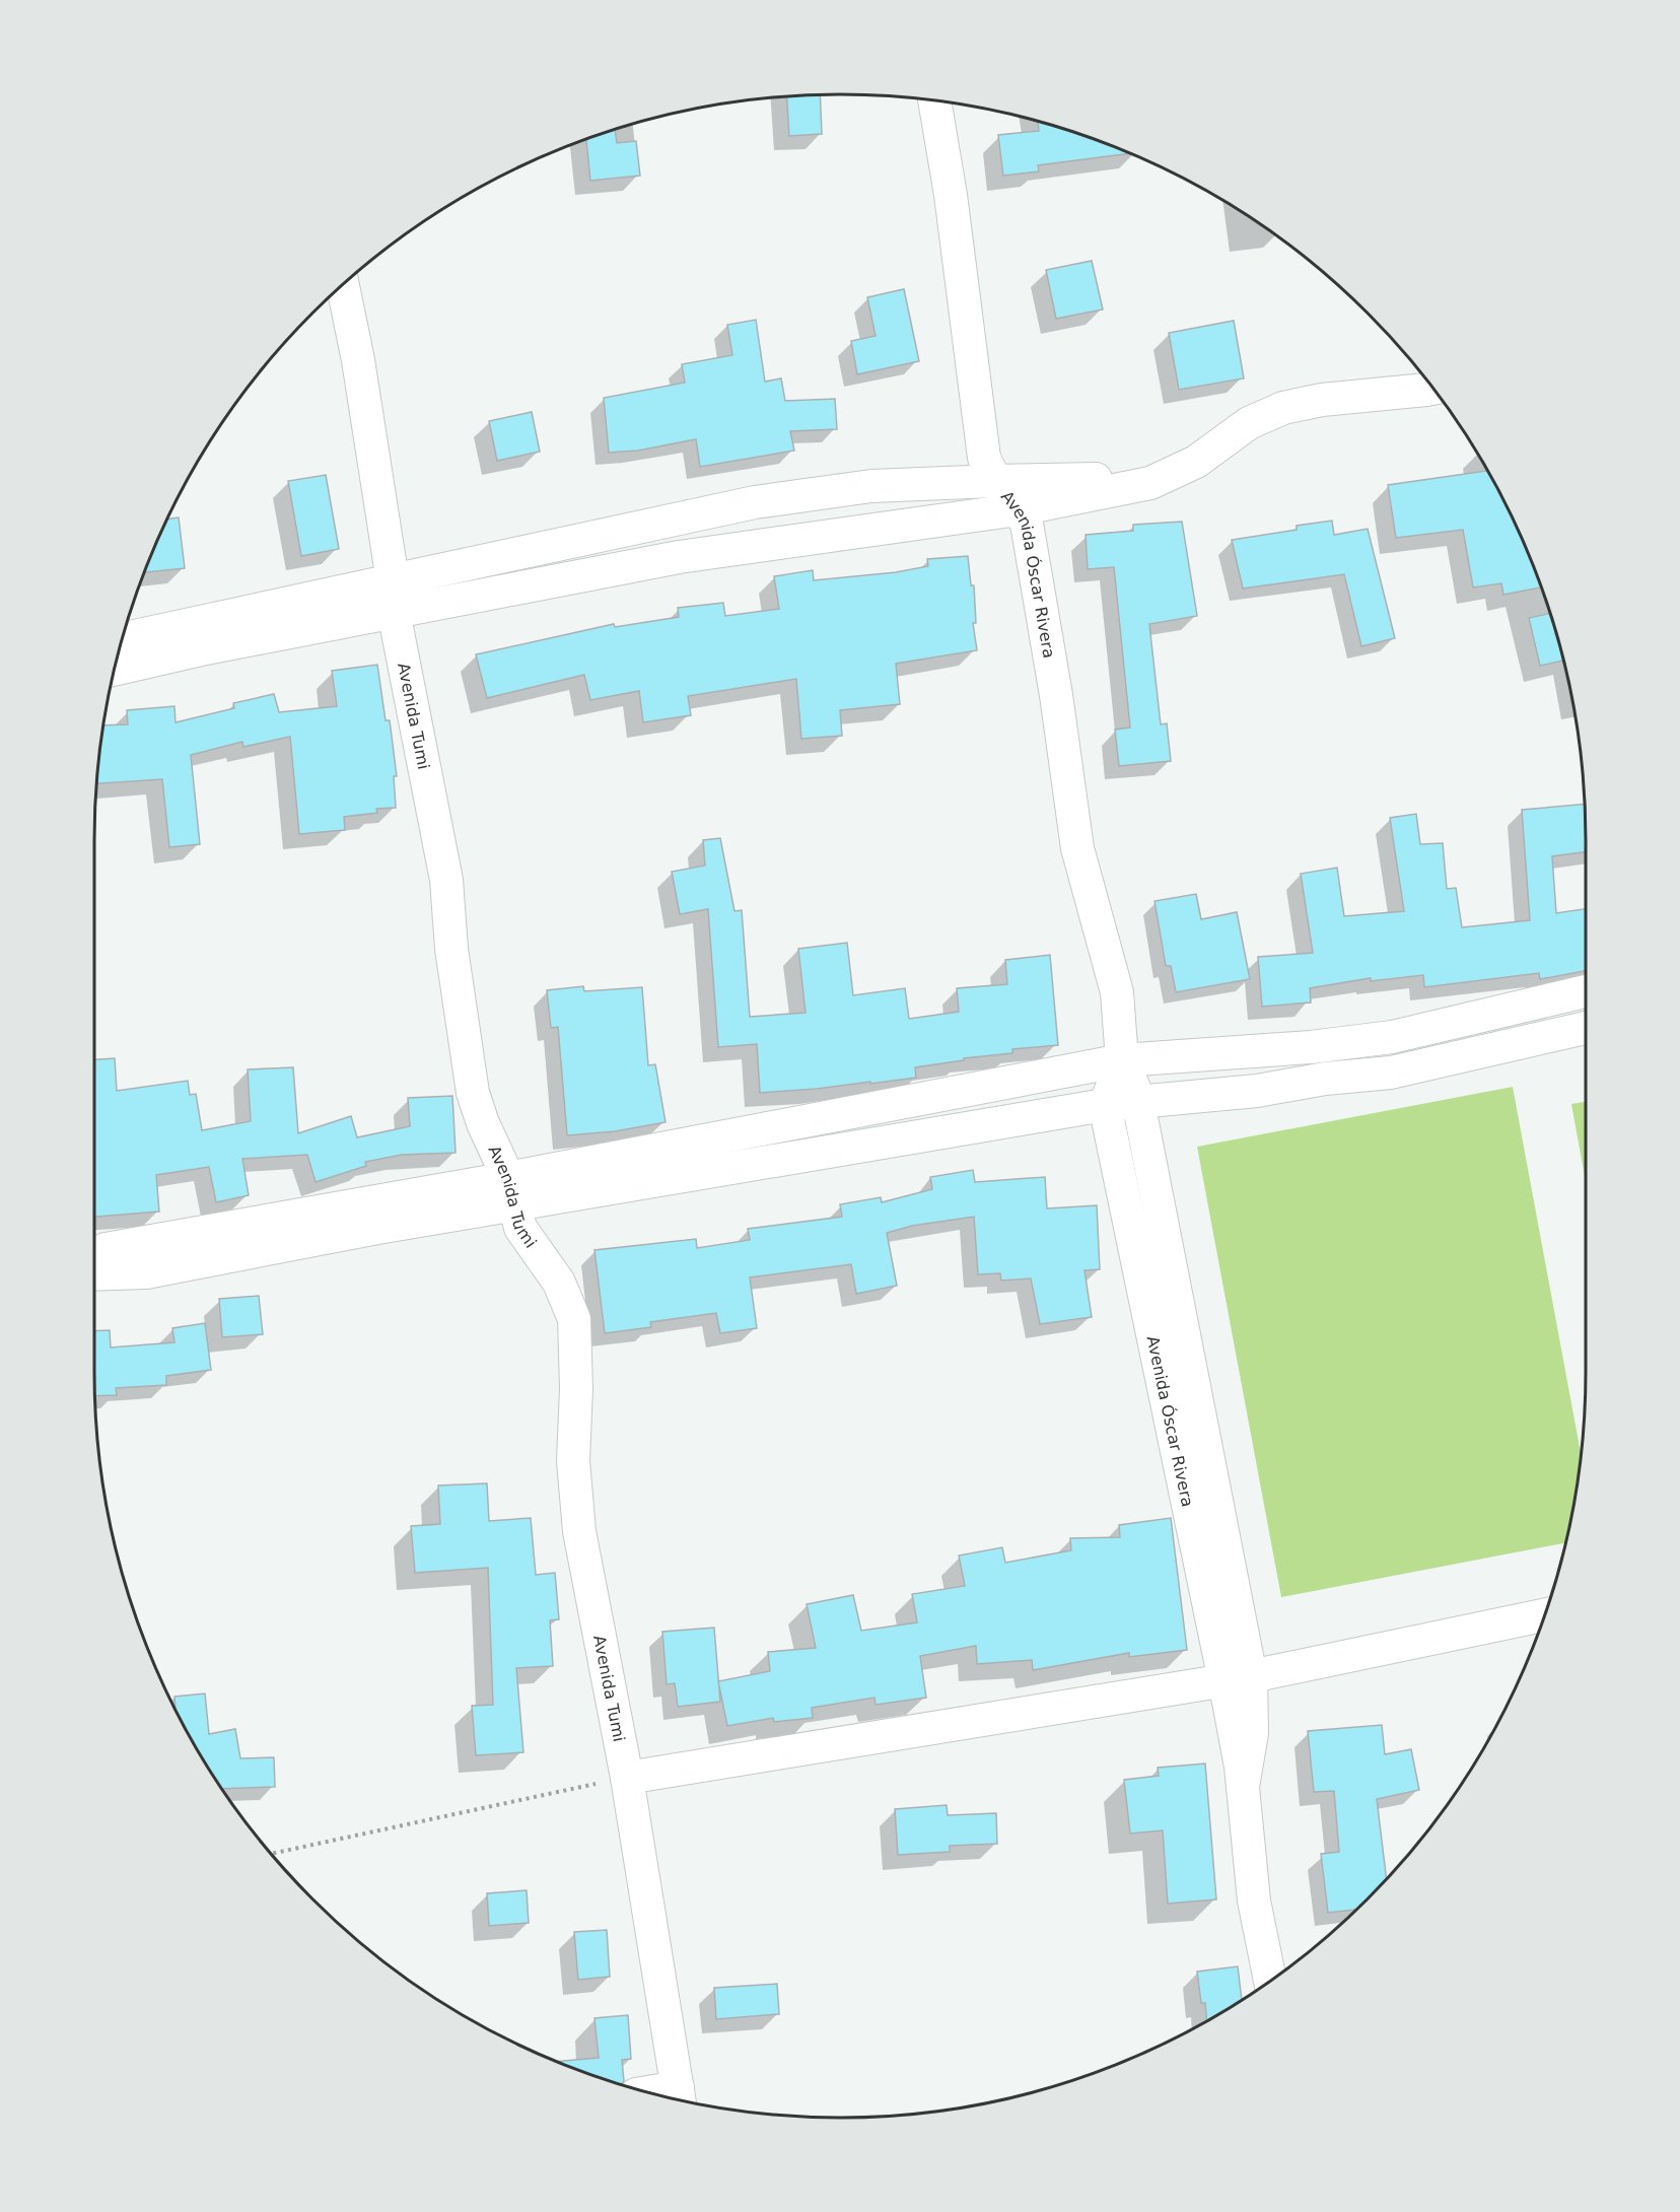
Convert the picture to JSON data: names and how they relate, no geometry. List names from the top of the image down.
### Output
{
  "streets": {
    "street": ["Avenida Óscar Rivera", "Avenida Tumi"]
  }
}
